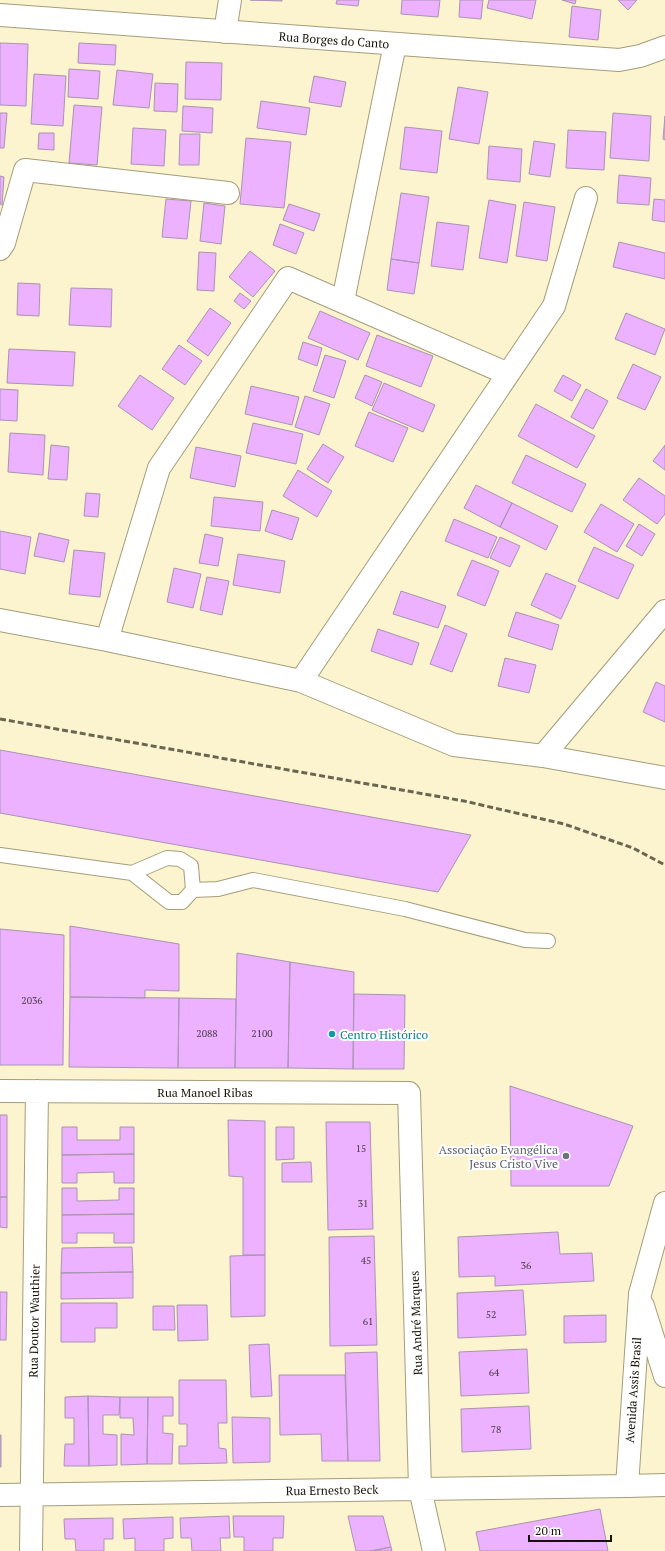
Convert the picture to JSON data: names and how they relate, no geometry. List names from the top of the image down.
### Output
{
  "streets": {
    "street": [
      "Rua Borges do Canto",
      "Rua Manoel Ribas",
      "Rua Doutor Wauthier",
      "Rua André Marques",
      "Avenida Assis Brasil",
      "Rua Ernesto Beck"
    ]
  },
  "crossings": [
    ["Rua Manoel Ribas", "Rua Doutor Wauthier"],
    ["Rua Manoel Ribas", "Rua André Marques"],
    ["Rua Doutor Wauthier", "Rua Ernesto Beck"],
    ["Rua André Marques", "Rua Ernesto Beck"],
    ["Avenida Assis Brasil", "Rua Ernesto Beck"]
  ],
  "places": ["Centro Histórico", "Associação Evangélica Jesus Cristo Vive"],
  "house_numbers": [
    "2036",
    "2088",
    "2100",
    "15",
    "31",
    "45",
    "36",
    "52",
    "61",
    "64",
    "78"
  ],
  "scale_bar": "20 m"
}
